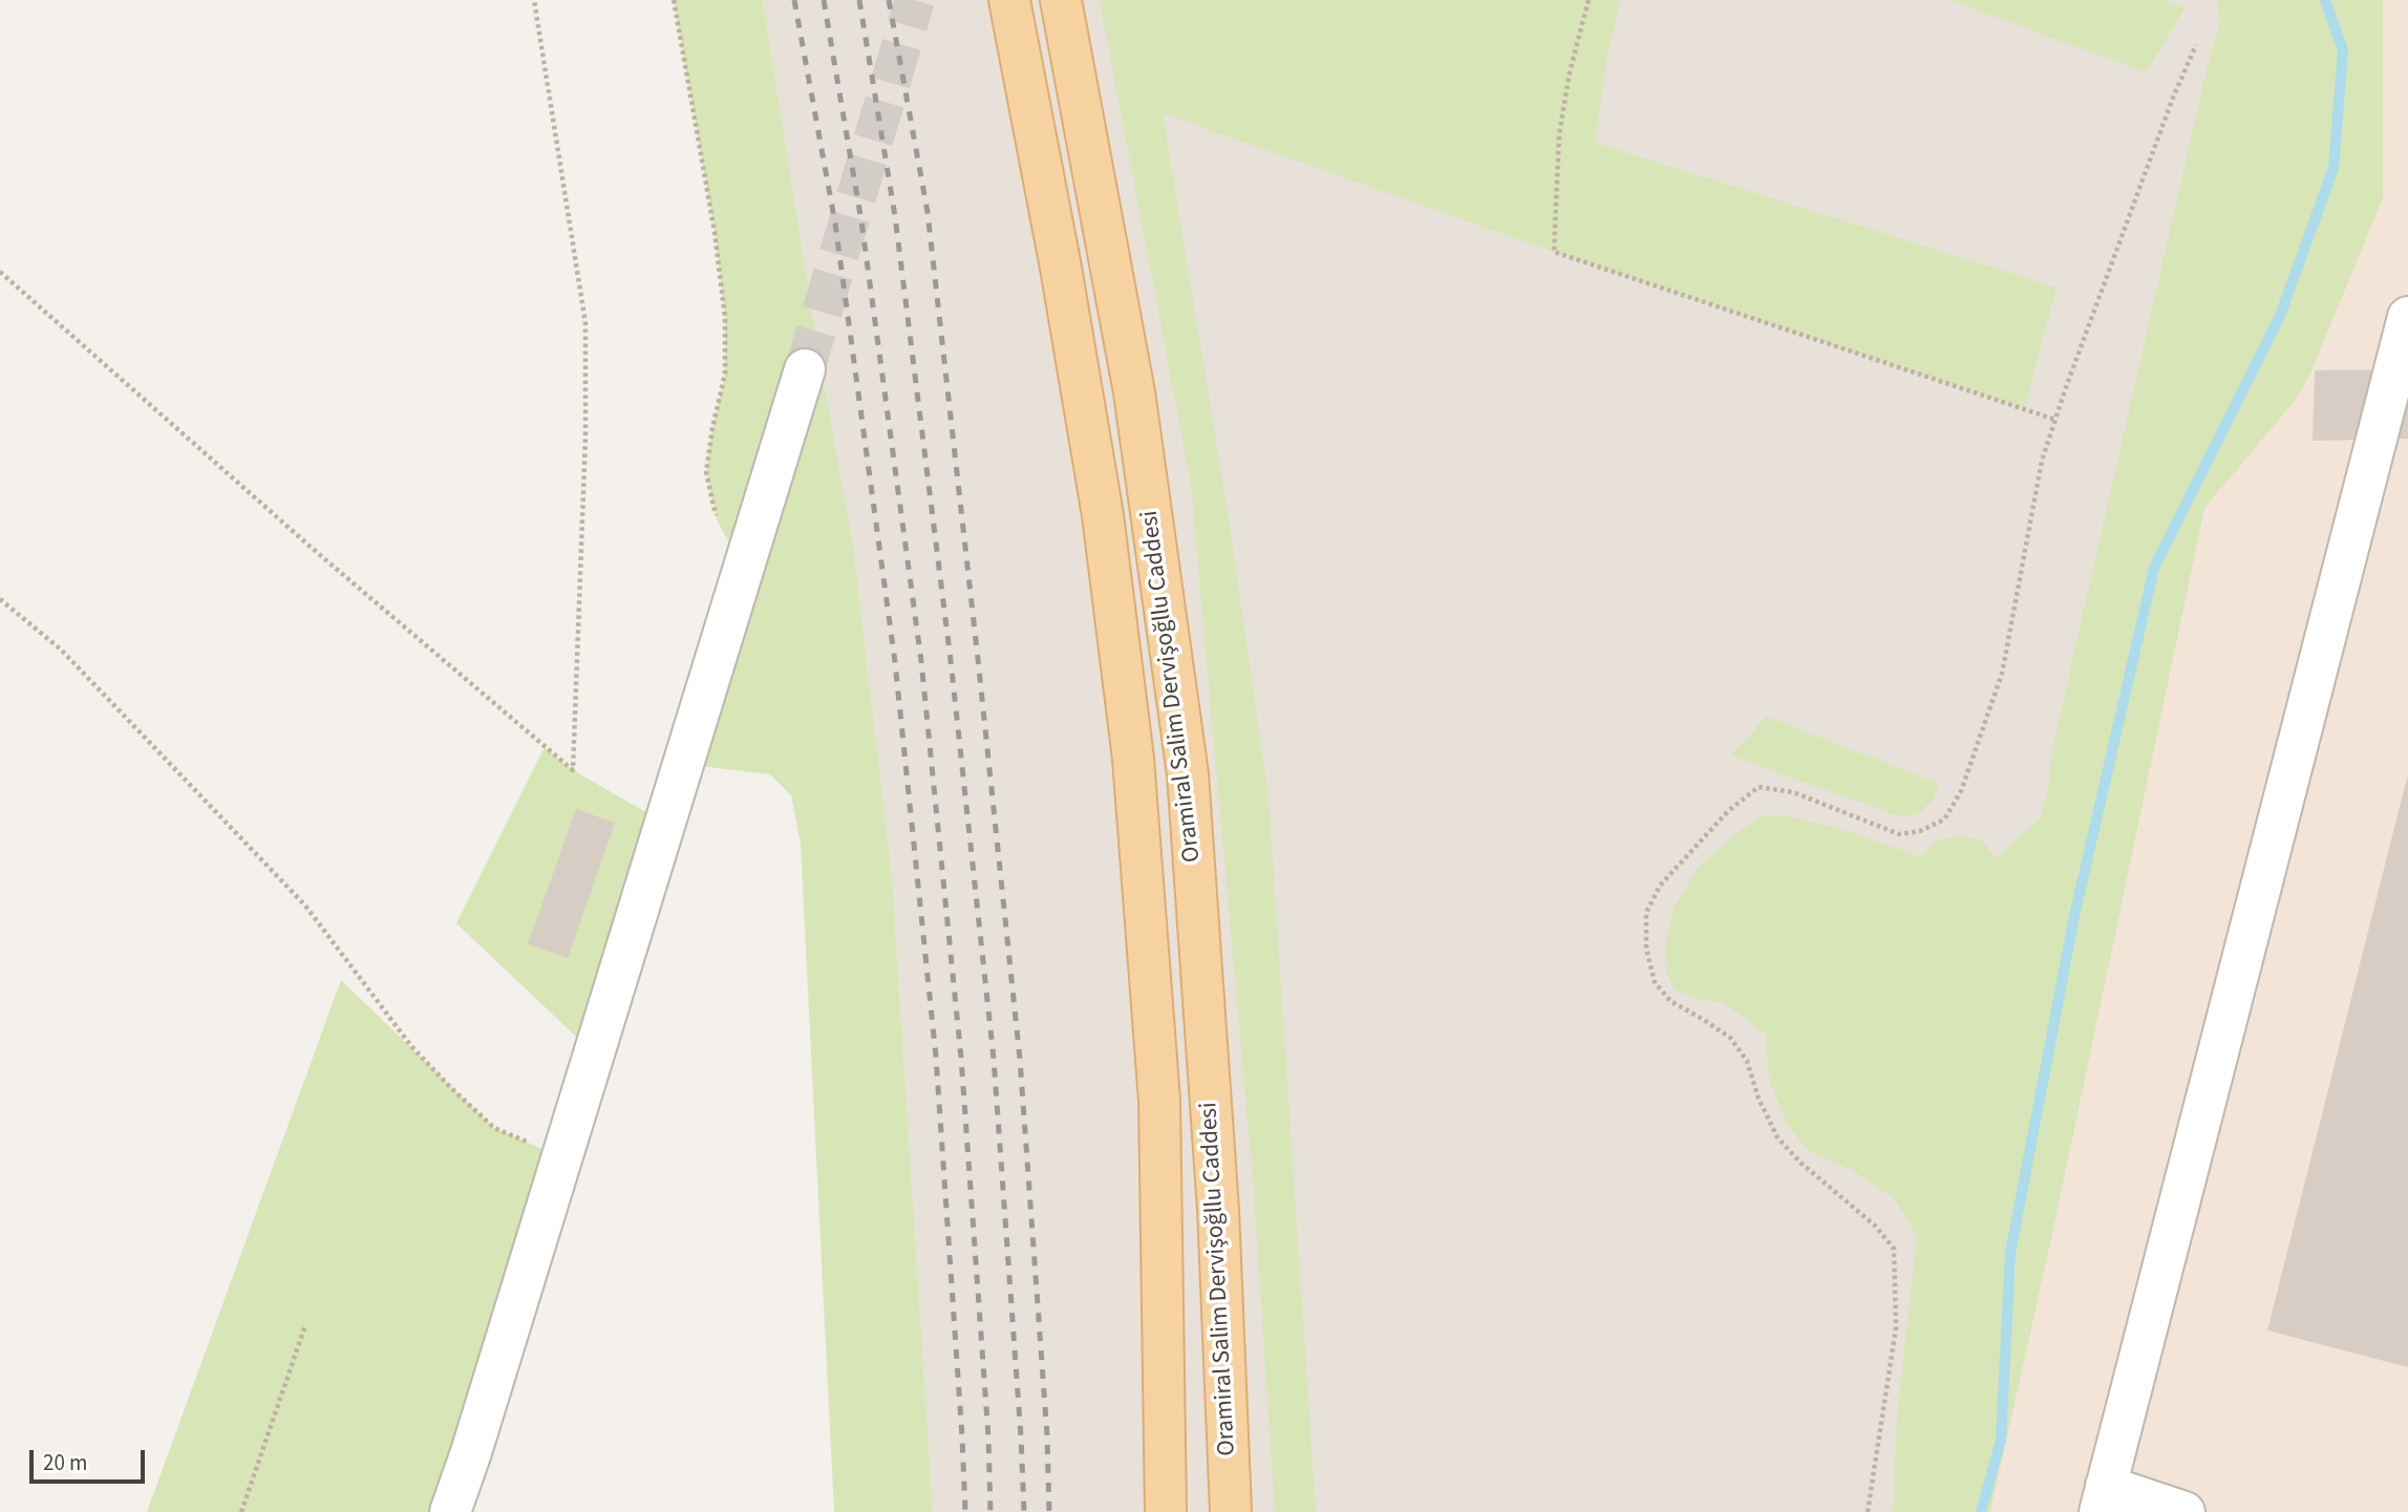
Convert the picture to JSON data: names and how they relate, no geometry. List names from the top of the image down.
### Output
{
  "streets": {
    "main road": ["Oramiral Salim Dervişoğllu Caddesi"]
  },
  "scale_bar": "20 m"
}
